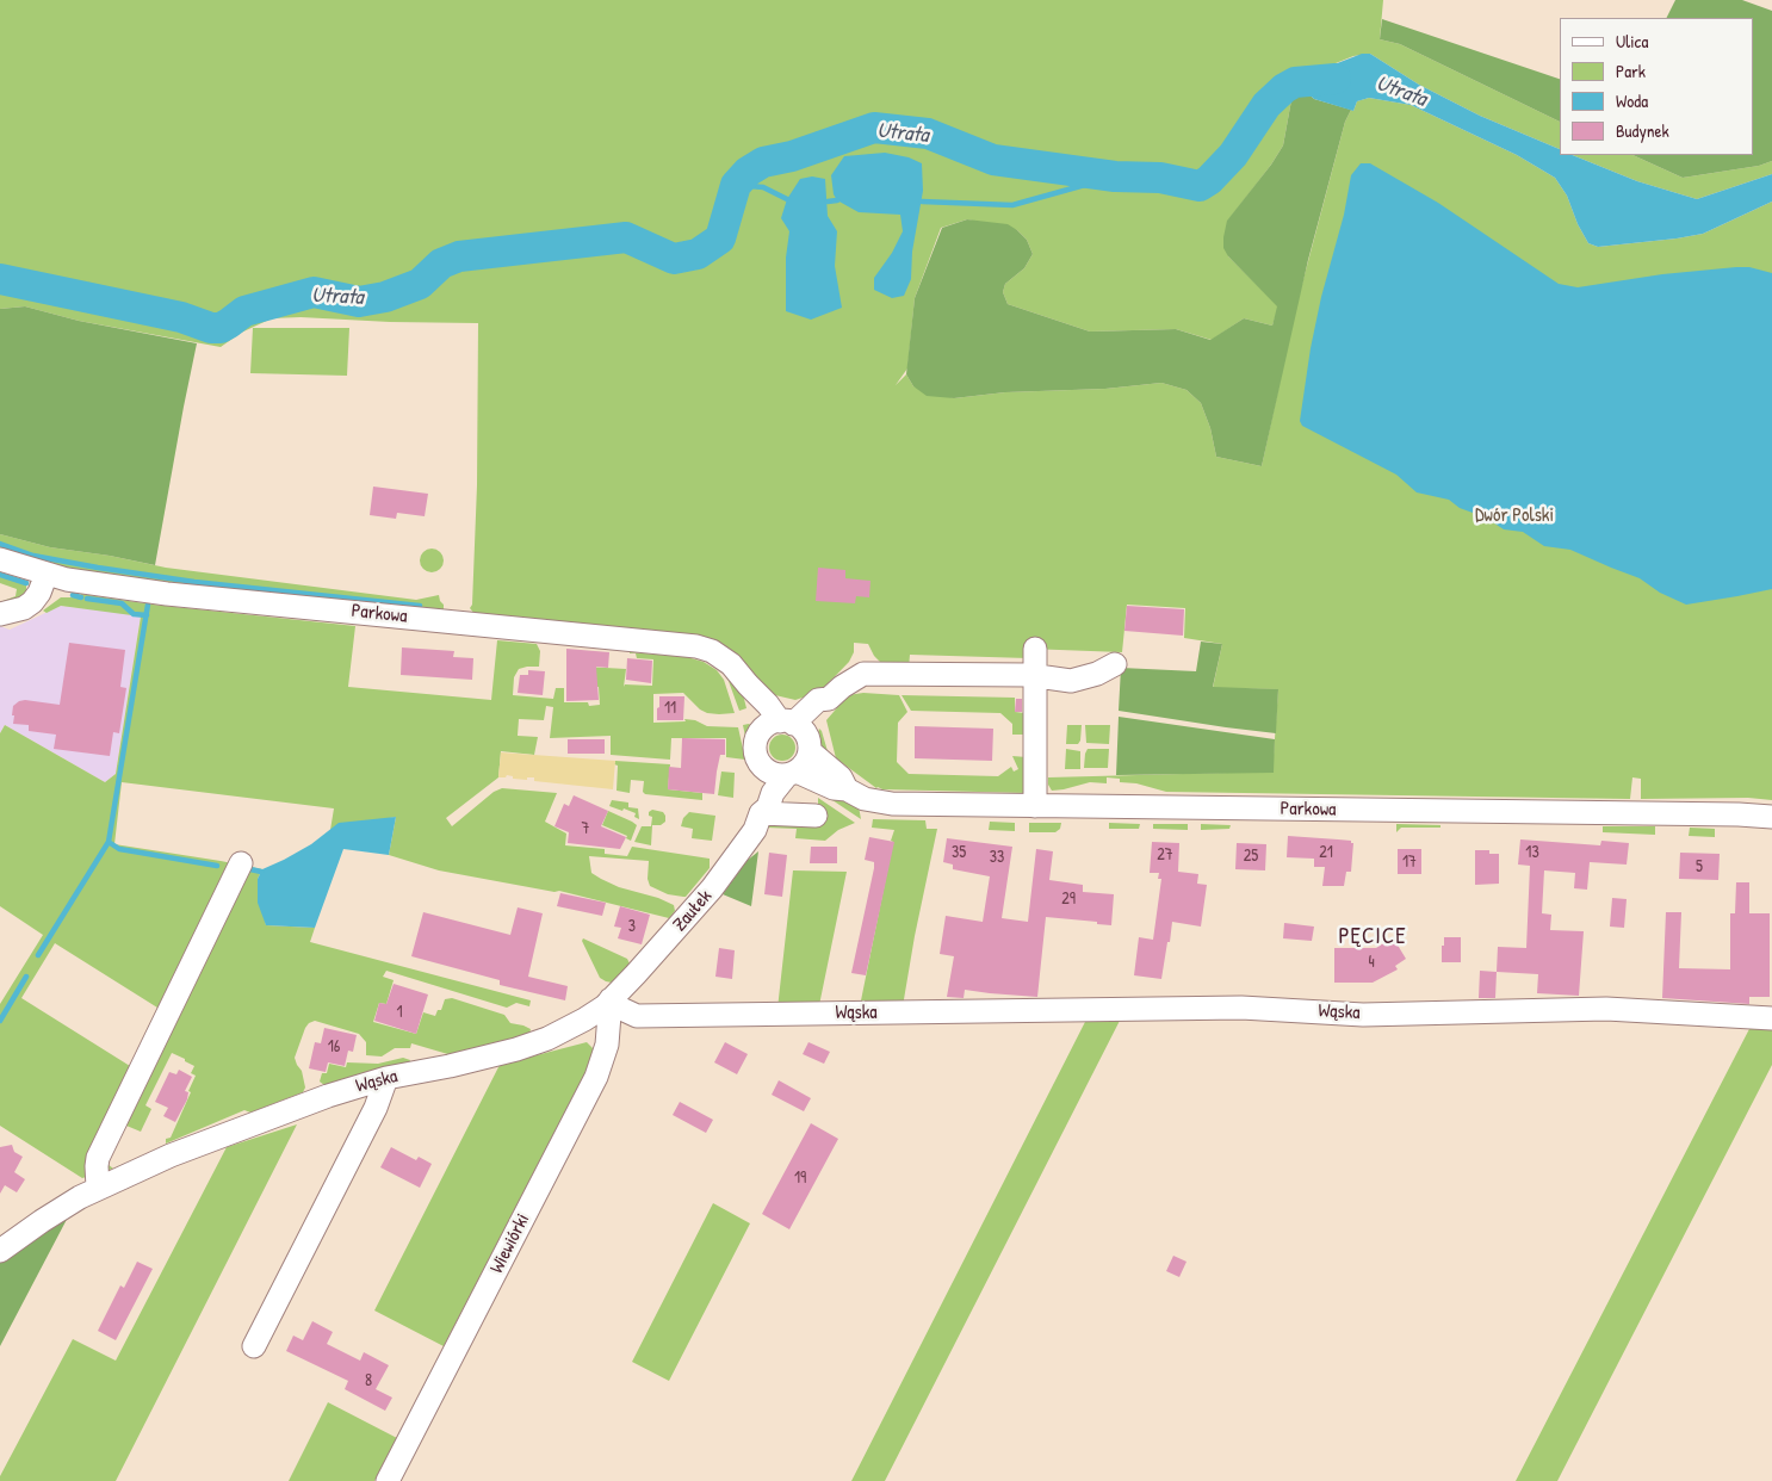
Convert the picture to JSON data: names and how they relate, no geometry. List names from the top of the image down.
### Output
{
  "streets": {
    "street": [
      "Parkowa",
      "Zaułek",
      "Wąska",
      "Wiewiórki"
    ]
  },
  "crossings": [
    ["Parkowa", "Zaułek"],
    ["Zaułek", "Wąska"],
    ["Zaułek", "Wiewiórki"],
    ["Wąska", "Wiewiórki"]
  ],
  "districts": ["PĘCICE"],
  "water": ["Utrata"],
  "parks": ["Dwór Polski"],
  "house_numbers": [
    "11",
    "7",
    "35",
    "21",
    "13",
    "27",
    "25",
    "33",
    "17",
    "5",
    "29",
    "3",
    "4",
    "1",
    "16",
    "19",
    "8"
  ],
  "legend": [
    "Ulica",
    "Park",
    "Woda",
    "Budynek"
  ]
}
